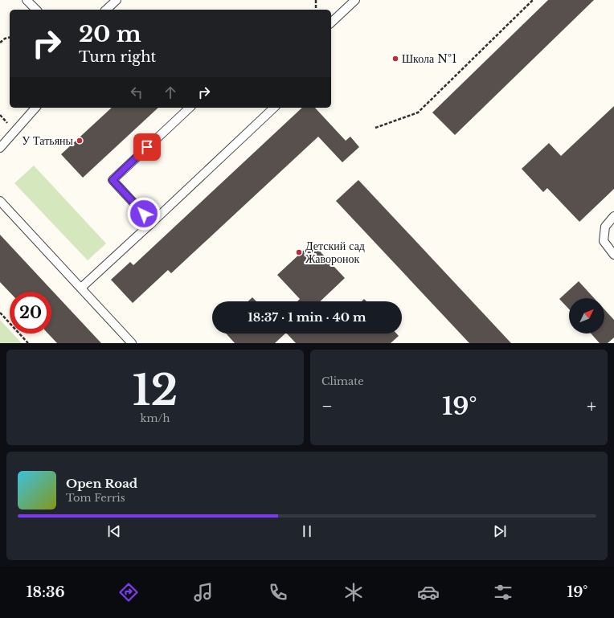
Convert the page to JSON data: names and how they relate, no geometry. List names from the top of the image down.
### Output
{
  "places": ["Школа №1", "У Татьяны", "Детский сад Жаворонок"],
  "north": "top right",
  "page": {
    "turn": ["20 m", "Turn right"],
    "limit": "20",
    "trip": "18:37 · 1 min · 40 m",
    "tile": [
      ["12", "km/h"],
      "Climate"
    ],
    "heat": ["−", "19°", "+"],
    "song": ["Open Road", "Tom Ferris"],
    "tabs": ["18:36", "19°"]
  }
}
